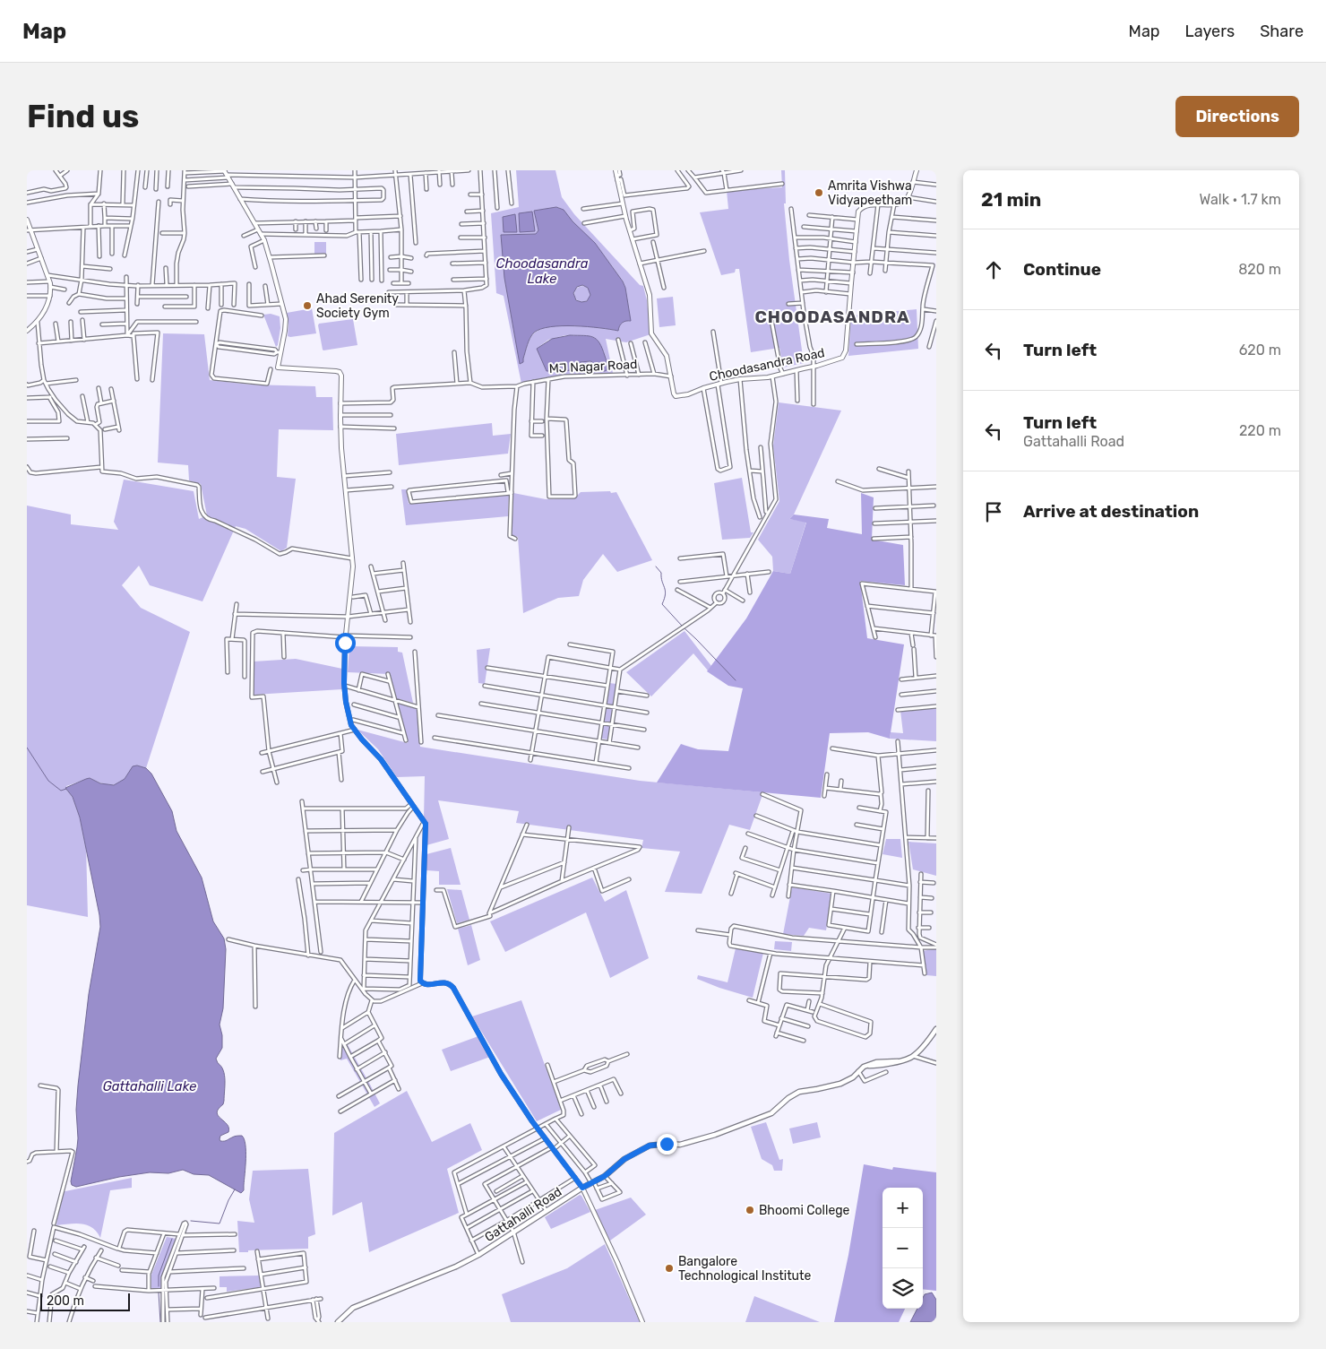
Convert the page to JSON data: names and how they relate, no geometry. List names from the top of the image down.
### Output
{
  "streets": {
    "main road": ["Gattahalli Road"],
    "street": ["Choodasandra Road", "MJ Nagar Road"]
  },
  "crossings": [
    ["Choodasandra Road", "MJ Nagar Road"]
  ],
  "districts": ["CHOODASANDRA"],
  "water": ["Choodasandra Lake", "Gattahalli Lake"],
  "places": [
    "Amrita Vishwa Vidyapeetham",
    "Ahad Serenity Society Gym",
    "Bhoomi College",
    "Bangalore Technological Institute"
  ],
  "scale_bar": "200 m",
  "page": {
    "header": "Map",
    "nav": ["Map", "Layers", "Share"],
    "buttons": "Directions",
    "title": "Find us",
    "heading": ["21 min", "Walk · 1.7 km"],
    "list": [
      ["Continue", "820 m"],
      ["Turn left", "620 m"],
      ["Turn left", "Gattahalli Road", "220 m"],
      "Arrive at destination"
    ],
    "map_buttons": ["+", "−"],
    "scale": "200 m"
  }
}
